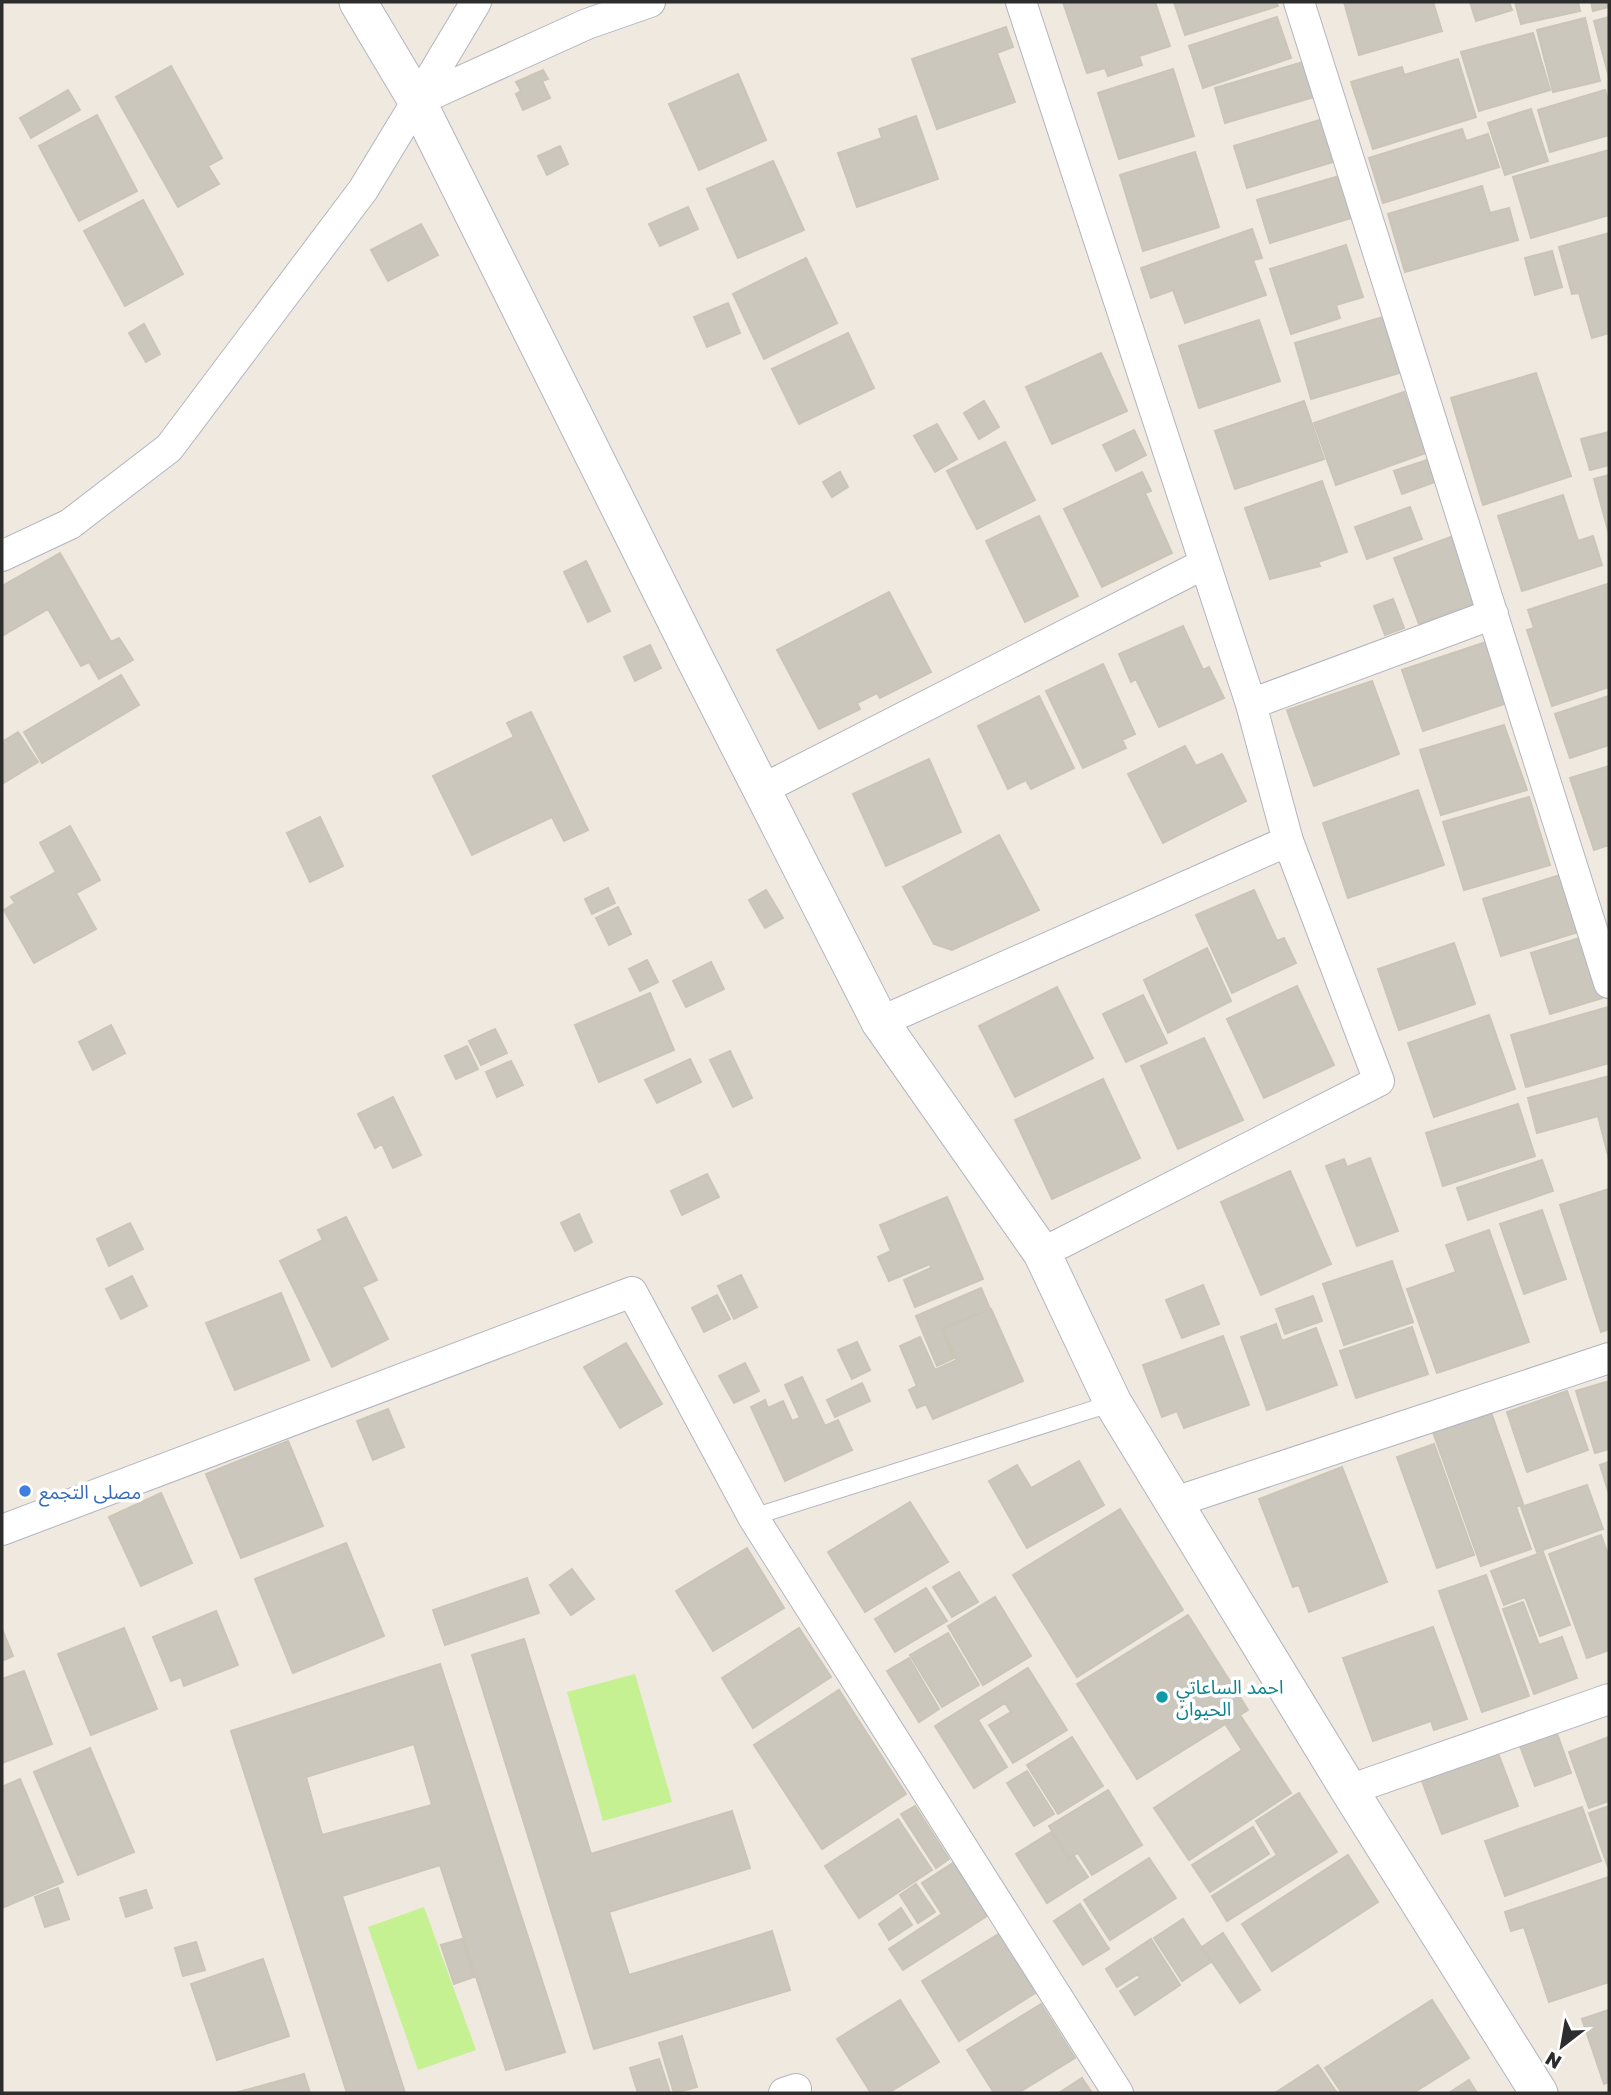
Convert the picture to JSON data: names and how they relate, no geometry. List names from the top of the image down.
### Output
{
  "places": ["مصلى التجمع", "احمد الساعاتي الحيوان"],
  "north": "bottom left"
}
